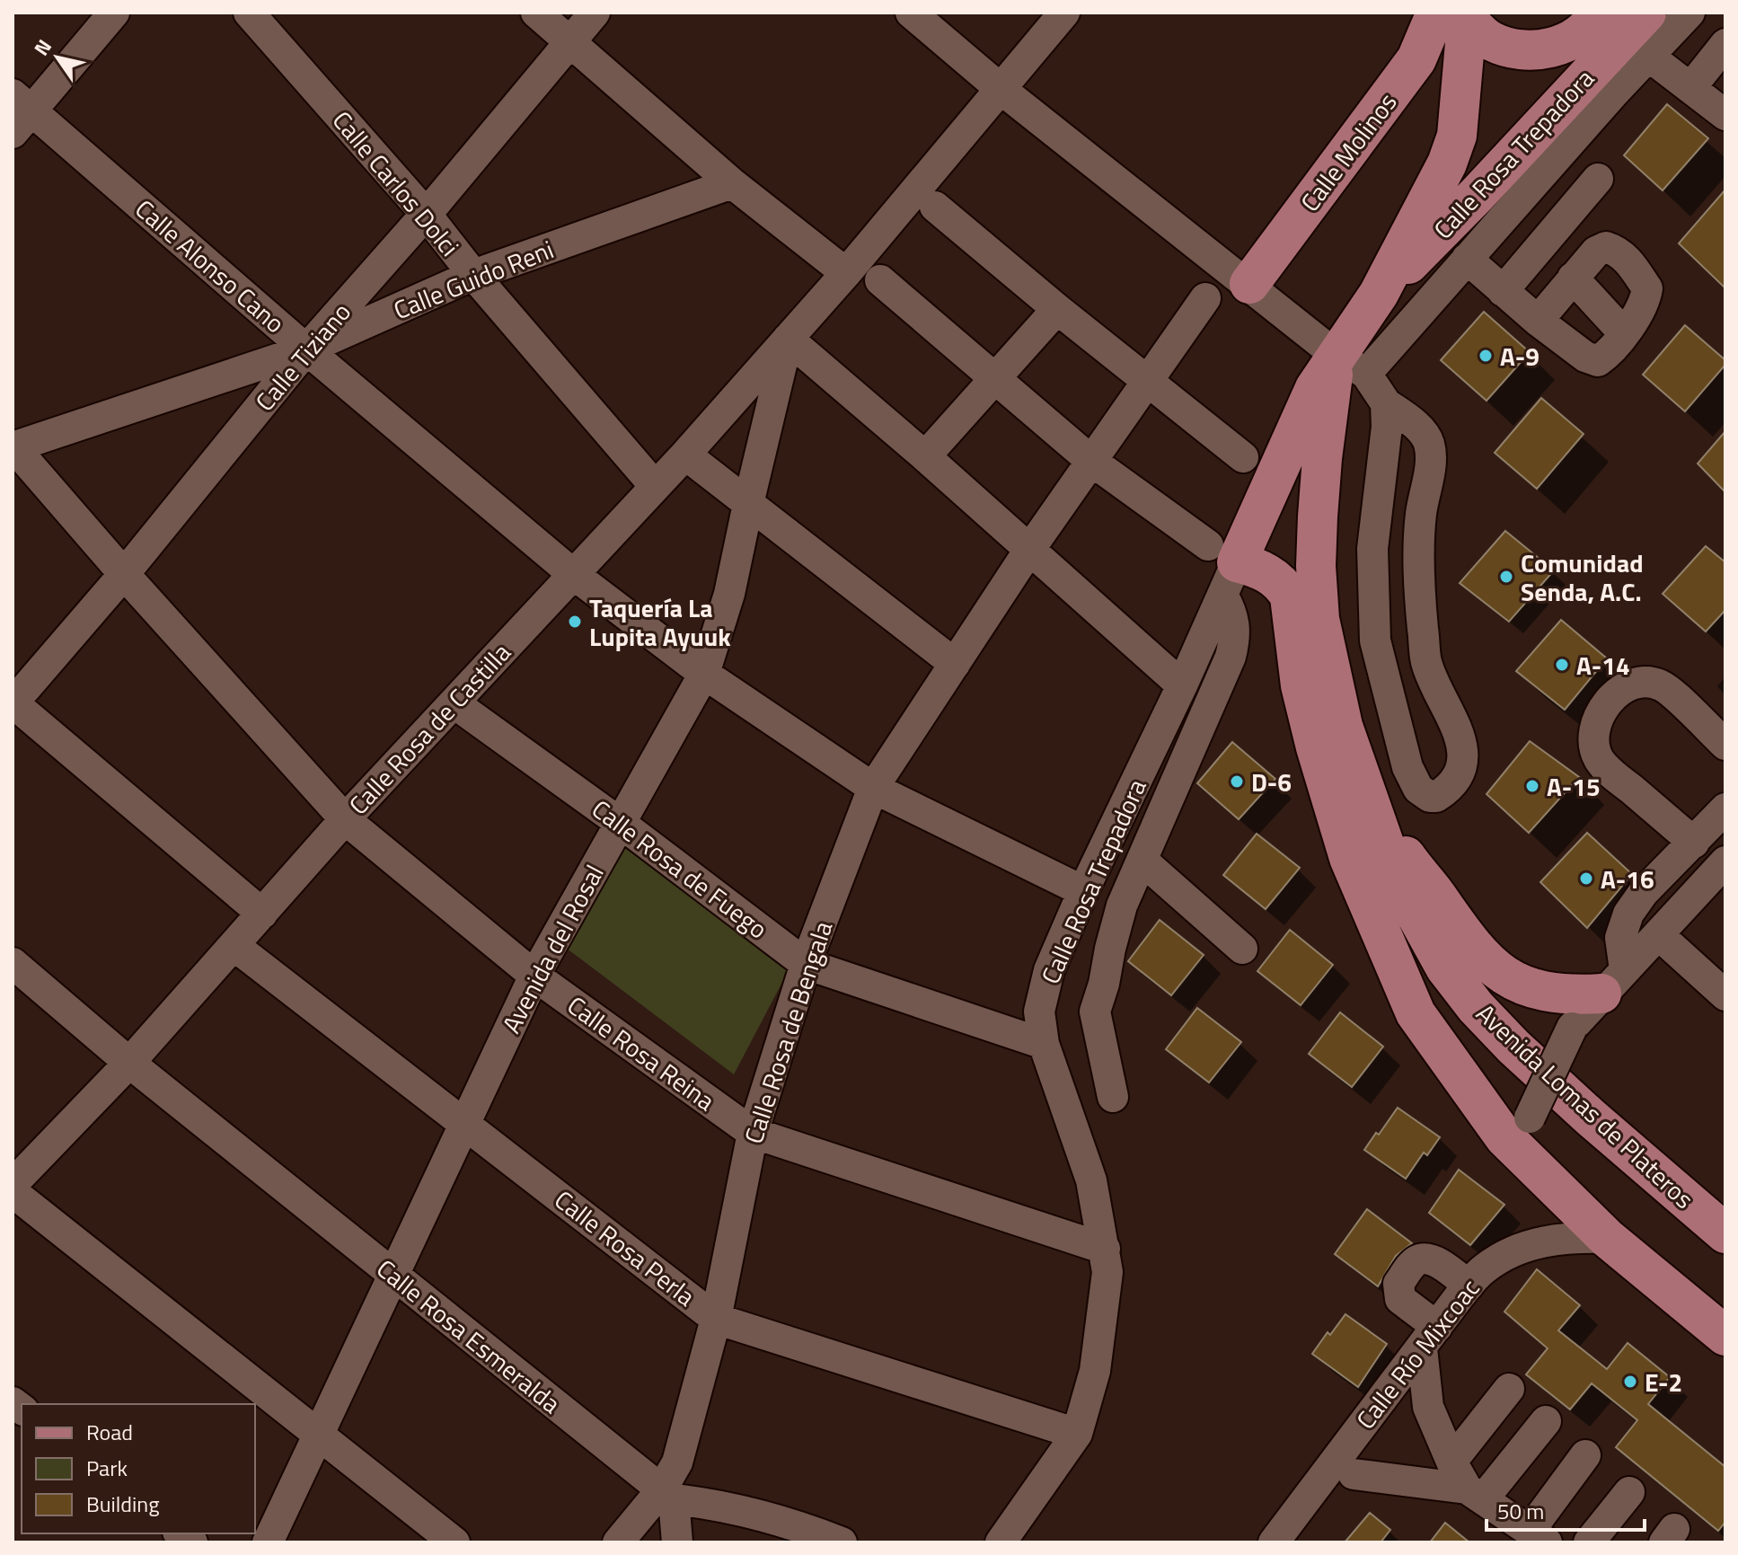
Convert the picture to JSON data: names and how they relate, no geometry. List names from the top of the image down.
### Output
{
  "streets": {
    "main road": ["Calle Molinos", "Calle Rosa Trepadora", "Avenida Lomas de Plateros"],
    "street": [
      "Calle Carlos Dolci",
      "Calle Alonso Cano",
      "Calle Guido Reni",
      "Calle Tiziano",
      "Calle Rosa de Castilla",
      "Calle Rosa de Fuego",
      "Avenida del Rosal",
      "Calle Rosa de Bengala",
      "Calle Rosa Reina",
      "Calle Rosa Perla",
      "Calle Rosa Esmeralda",
      "Calle Río Mixcoac"
    ]
  },
  "crossings": [
    ["Calle Rosa Trepadora", "Calle Alonso Cano"],
    ["Calle Rosa Trepadora", "Calle Rosa de Fuego"],
    ["Calle Rosa Trepadora", "Calle Rosa Reina"],
    ["Calle Rosa Trepadora", "Avenida Lomas de Plateros"],
    ["Calle Rosa Trepadora", "Calle Rosa Perla"],
    ["Calle Carlos Dolci", "Calle Guido Reni"],
    ["Calle Carlos Dolci", "Calle Tiziano"],
    ["Calle Carlos Dolci", "Calle Rosa de Castilla"],
    ["Calle Alonso Cano", "Calle Guido Reni"],
    ["Calle Alonso Cano", "Calle Tiziano"],
    ["Calle Alonso Cano", "Calle Rosa de Castilla"],
    ["Calle Alonso Cano", "Avenida del Rosal"],
    ["Calle Alonso Cano", "Calle Rosa de Bengala"],
    ["Calle Guido Reni", "Calle Tiziano"],
    ["Calle Guido Reni", "Calle Rosa Reina"],
    ["Calle Tiziano", "Calle Rosa Reina"],
    ["Calle Rosa de Castilla", "Calle Rosa de Fuego"],
    ["Calle Rosa de Castilla", "Avenida del Rosal"],
    ["Calle Rosa de Castilla", "Calle Rosa Reina"],
    ["Calle Rosa de Castilla", "Calle Rosa Perla"],
    ["Calle Rosa de Castilla", "Calle Rosa Esmeralda"],
    ["Calle Rosa de Fuego", "Avenida del Rosal"],
    ["Calle Rosa de Fuego", "Calle Rosa de Bengala"],
    ["Avenida del Rosal", "Calle Rosa Reina"],
    ["Avenida del Rosal", "Calle Rosa Perla"],
    ["Avenida del Rosal", "Calle Rosa Esmeralda"],
    ["Calle Rosa de Bengala", "Calle Rosa Reina"],
    ["Calle Rosa de Bengala", "Calle Rosa Perla"],
    ["Calle Rosa de Bengala", "Calle Rosa Esmeralda"]
  ],
  "places": [
    "A-9",
    "Comunidad Senda, A.C.",
    "Taquería La Lupita Ayuuk",
    "A-14",
    "D-6",
    "A-15",
    "A-16",
    "E-2"
  ],
  "legend": ["Road", "Park", "Building"],
  "scale_bar": "50 m",
  "north": "top left"
}
